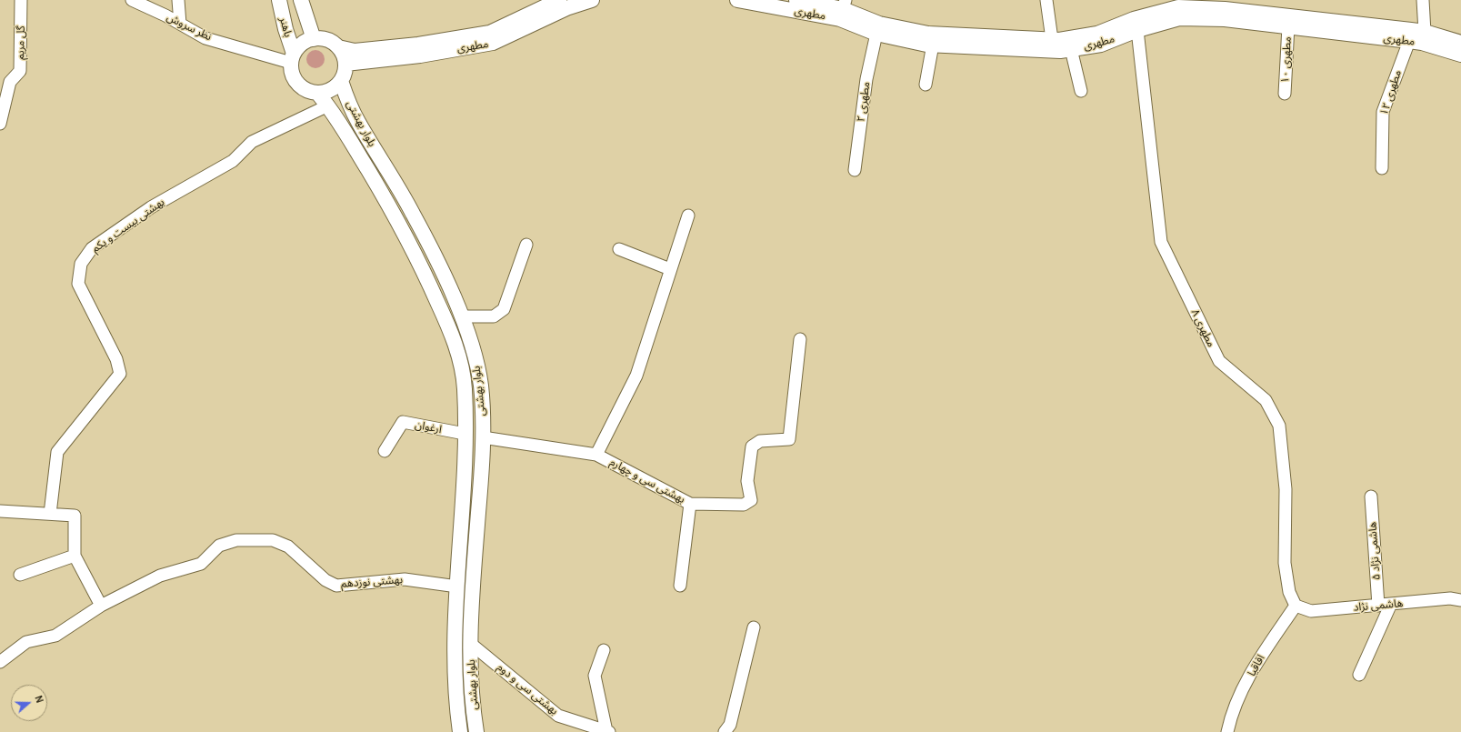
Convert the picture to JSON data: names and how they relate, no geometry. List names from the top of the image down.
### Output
{
  "streets": {
    "main road": ["مطهری", "باهنر", "بلوار بهشتی"],
    "street": [
      "نظر سروش",
      "گل مریم",
      "مطهری ۱۰",
      "مطهری ۱۲",
      "مطهری ۲",
      "بهشتی بیست و یکم",
      "مطهری ۸",
      "ارغوان",
      "بهشتی سی و چهارم",
      "هاشمی نژاد ۵",
      "بهشتی نوزدهم",
      "هاشمی نژاد",
      "اقاقیا",
      "بهشتی سی و دوم"
    ]
  },
  "crossings": [
    ["مطهری", "نظر سروش"],
    ["مطهری", "باهنر"],
    ["مطهری", "مطهری ۱۰"],
    ["مطهری", "مطهری ۱۲"],
    ["مطهری", "مطهری ۲"],
    ["مطهری", "بلوار بهشتی"],
    ["مطهری", "مطهری ۸"],
    ["نظر سروش", "باهنر"],
    ["نظر سروش", "بلوار بهشتی"],
    ["باهنر", "بلوار بهشتی"],
    ["بلوار بهشتی", "بهشتی بیست و یکم"],
    ["بلوار بهشتی", "ارغوان"],
    ["بلوار بهشتی", "بهشتی سی و چهارم"],
    ["بلوار بهشتی", "بهشتی نوزدهم"],
    ["بلوار بهشتی", "بهشتی سی و دوم"],
    ["مطهری ۸", "هاشمی نژاد"],
    ["مطهری ۸", "اقاقیا"],
    ["هاشمی نژاد ۵", "هاشمی نژاد"],
    ["هاشمی نژاد", "اقاقیا"]
  ],
  "north": "right"
}
